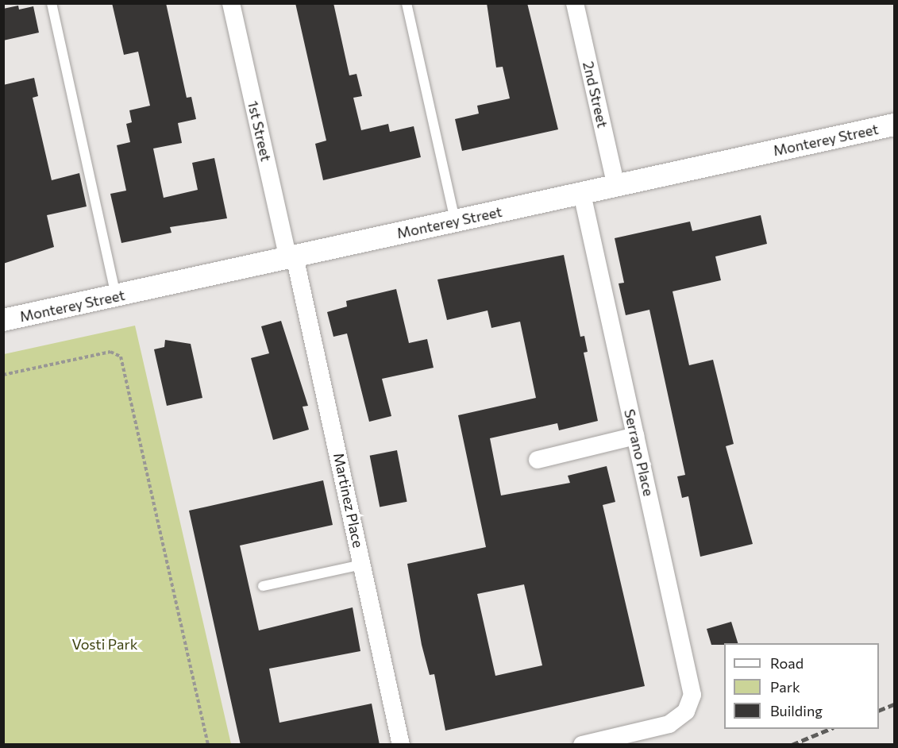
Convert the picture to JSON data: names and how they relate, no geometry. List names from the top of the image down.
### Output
{
  "streets": {
    "street": [
      "2nd Street",
      "1st Street",
      "Monterey Street",
      "Serrano Place",
      "Martinez Place"
    ]
  },
  "crossings": [
    ["2nd Street", "Monterey Street"],
    ["1st Street", "Monterey Street"],
    ["1st Street", "Martinez Place"],
    ["Monterey Street", "Serrano Place"],
    ["Monterey Street", "Martinez Place"]
  ],
  "parks": ["Vosti Park"],
  "legend": ["Road", "Park", "Building"]
}
